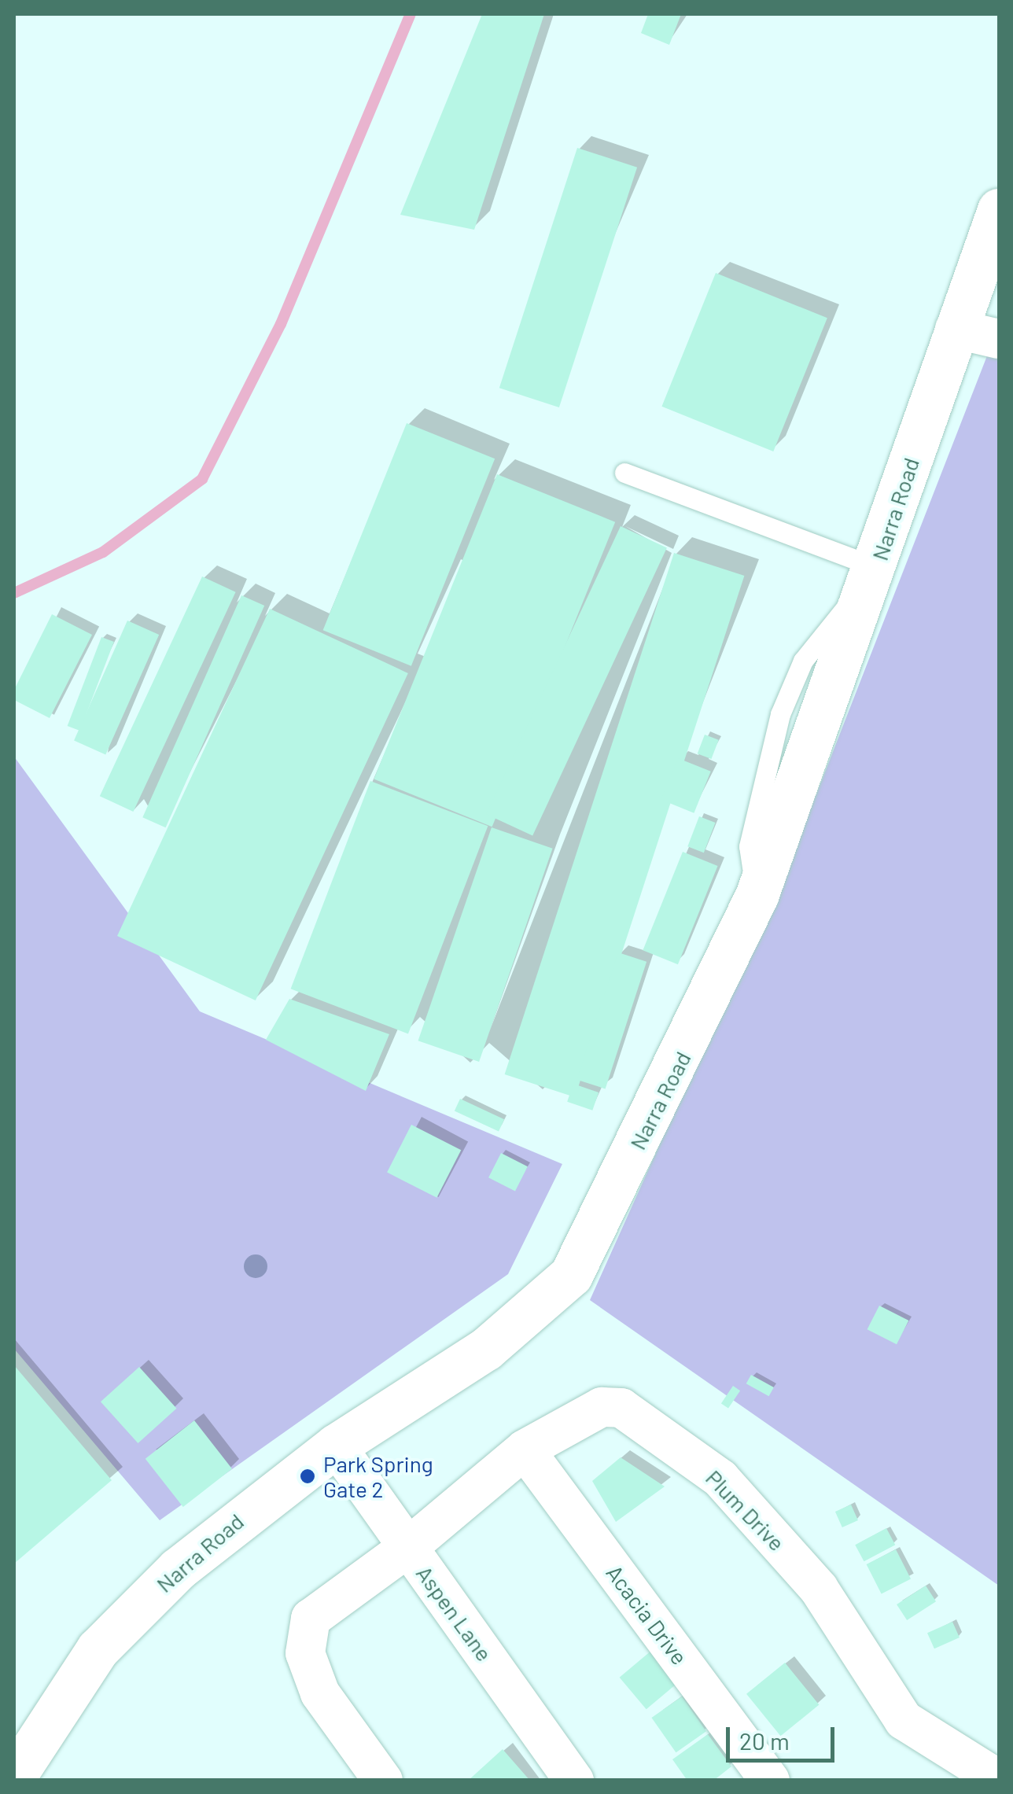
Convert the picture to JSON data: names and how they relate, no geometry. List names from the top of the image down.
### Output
{
  "streets": {
    "street": [
      "Narra Road",
      "Plum Drive",
      "Aspen Lane",
      "Acacia Drive"
    ]
  },
  "crossings": [
    ["Narra Road", "Aspen Lane"],
    ["Plum Drive", "Aspen Lane"],
    ["Plum Drive", "Acacia Drive"]
  ],
  "places": ["Park Spring Gate 2"],
  "scale_bar": "20 m"
}
